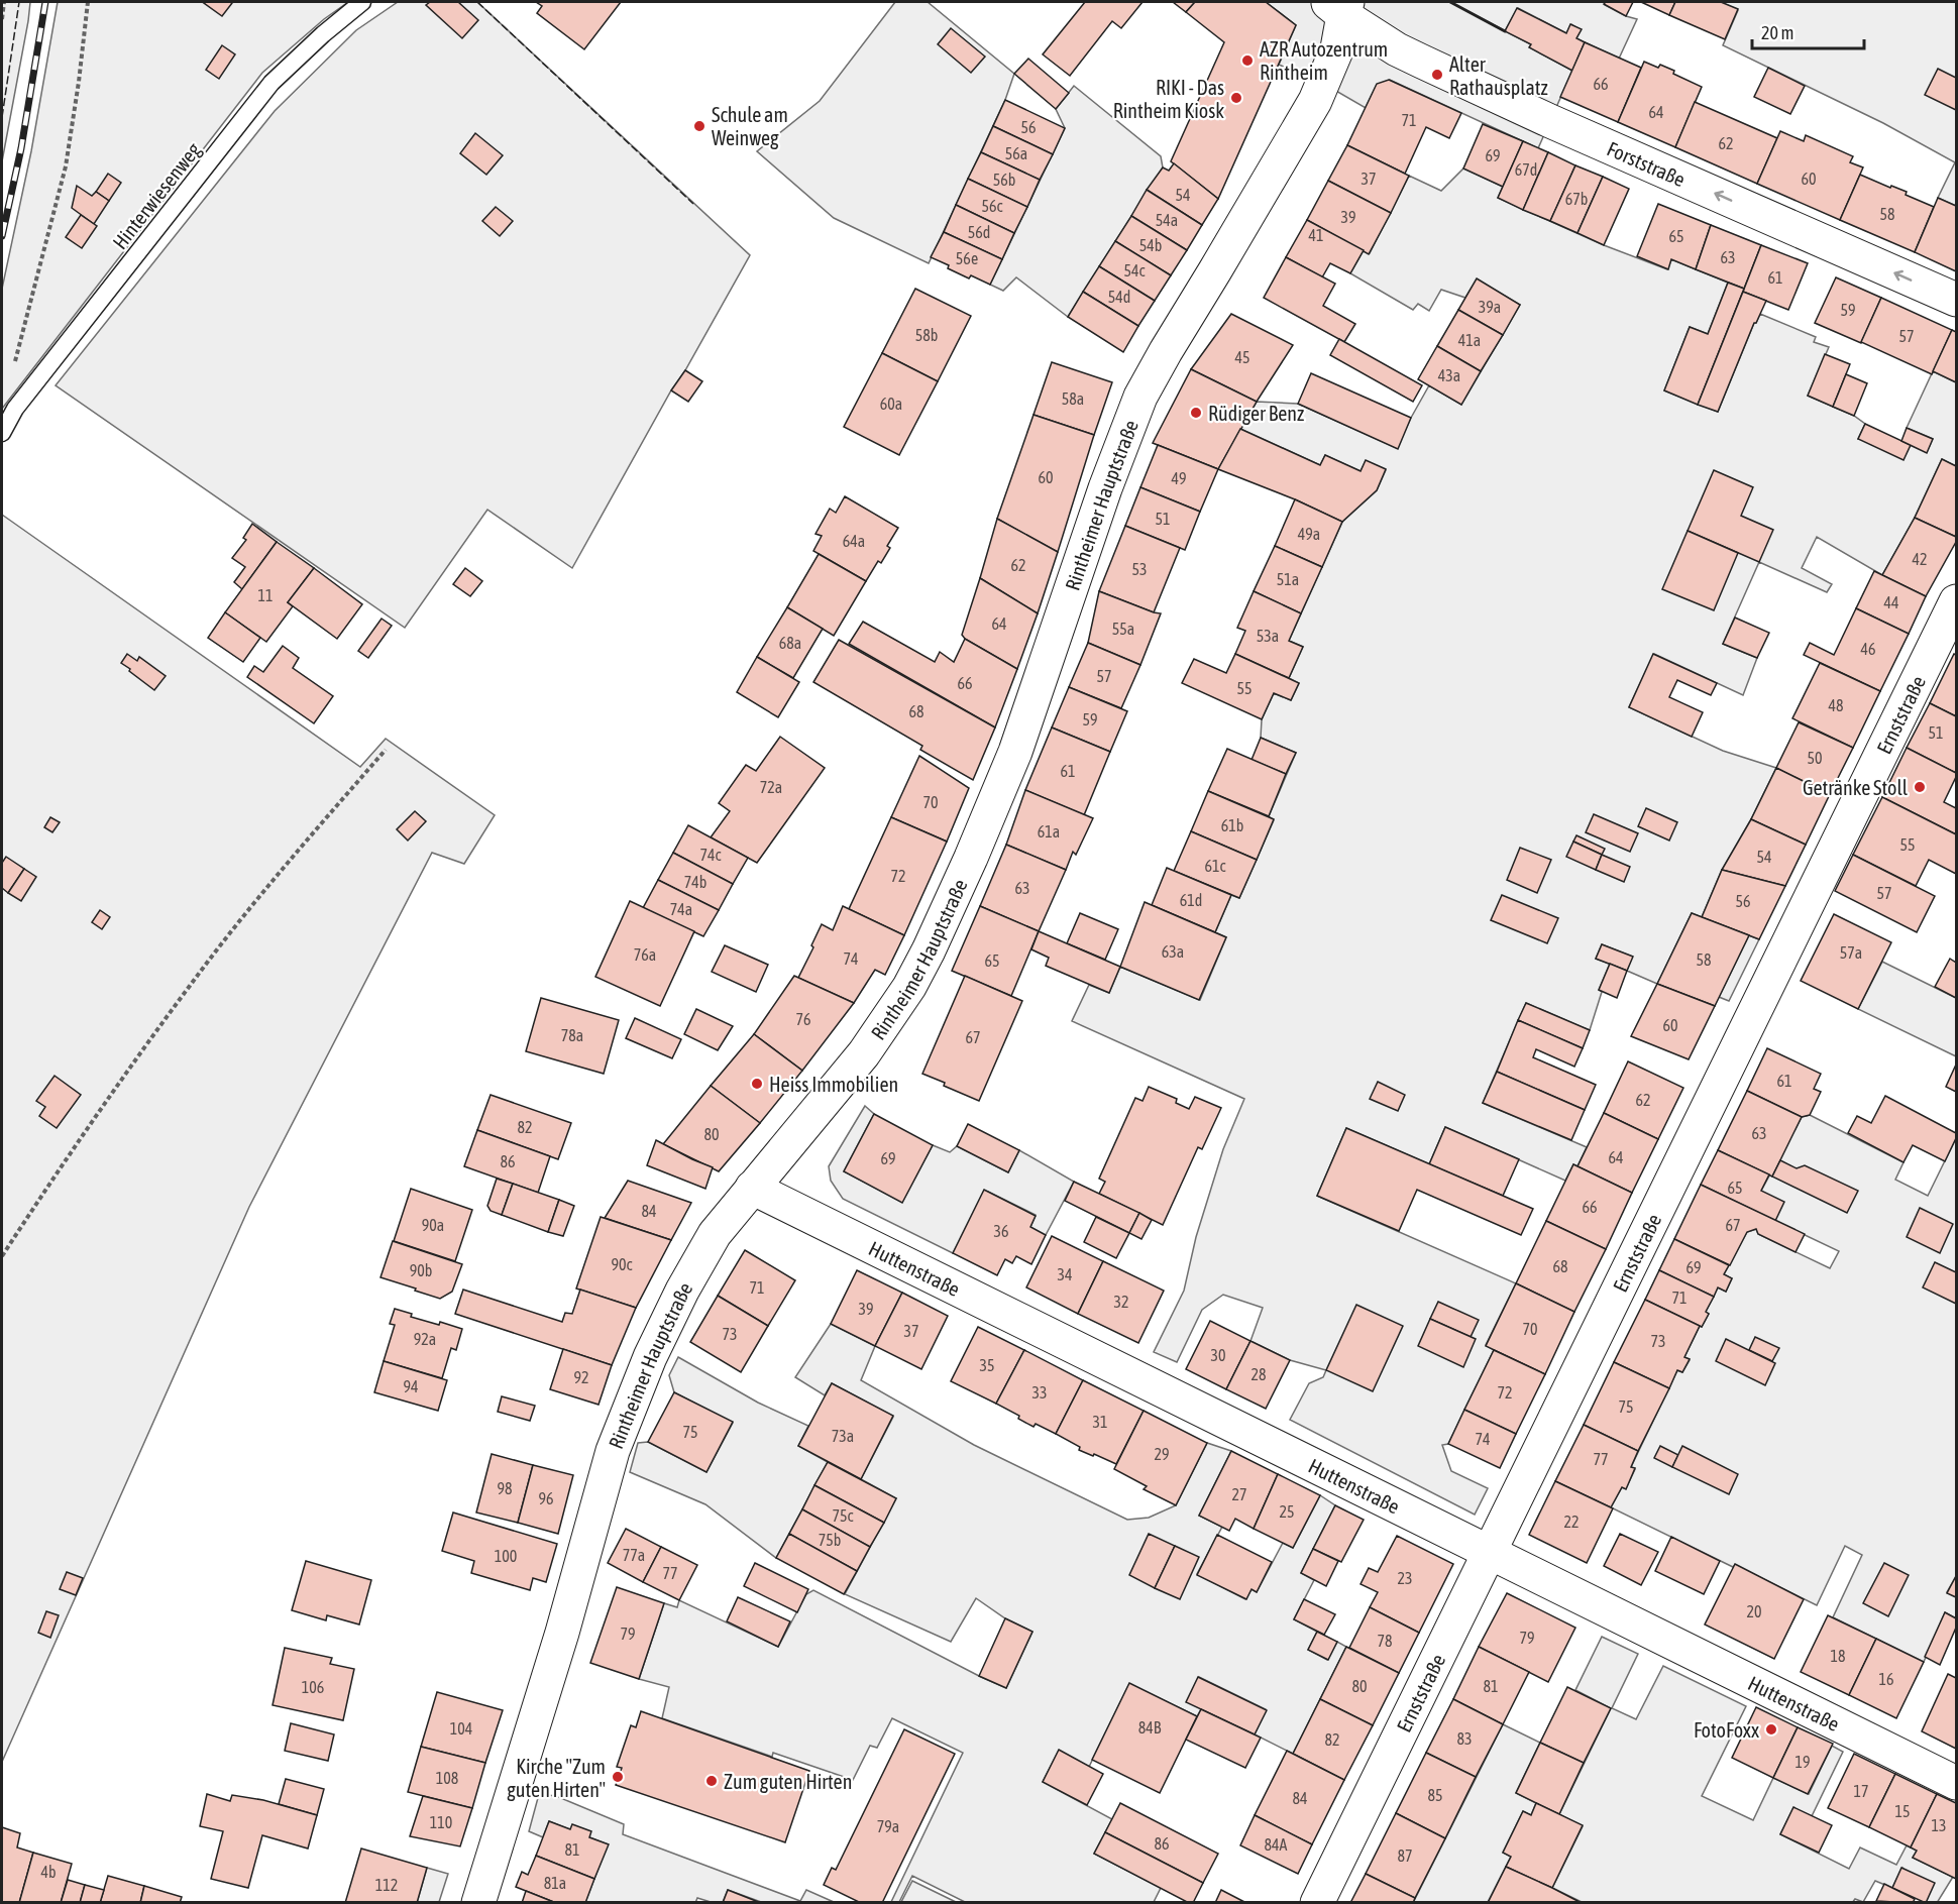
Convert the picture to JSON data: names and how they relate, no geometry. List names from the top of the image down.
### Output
{
  "streets": {
    "street": [
      "Forststraße",
      "Rintheimer Hauptstraße",
      "Ernststraße",
      "Huttenstraße"
    ],
    "lane": ["Hinterwiesenweg"]
  },
  "crossings": [
    ["Forststraße", "Rintheimer Hauptstraße"],
    ["Rintheimer Hauptstraße", "Huttenstraße"],
    ["Ernststraße", "Huttenstraße"]
  ],
  "one_way": ["Forststraße"],
  "places": [
    "AZR Autozentrum Rintheim",
    "Alter Rathausplatz",
    "RIKI - Das Rintheim Kiosk",
    "Schule am Weinweg",
    "Rüdiger Benz",
    "Getränke Stoll",
    "Heiss Immobilien",
    "FotoFoxx",
    "Kirche \"Zum guten Hirten\"",
    "Zum guten Hirten"
  ],
  "house_numbers": [
    "66",
    "64",
    "71",
    "56",
    "62",
    "56a",
    "69",
    "67d",
    "37",
    "60",
    "56b",
    "54",
    "67b",
    "56c",
    "58",
    "39",
    "54a",
    "56d",
    "41",
    "65",
    "54b",
    "63",
    "56e",
    "54c",
    "61",
    "54d",
    "39a",
    "59",
    "58b",
    "57",
    "41a",
    "45",
    "43a",
    "58a",
    "60a",
    "60",
    "49",
    "51",
    "49a",
    "64a",
    "42",
    "62",
    "53",
    "51a",
    "11",
    "44",
    "64",
    "55a",
    "53a",
    "68a",
    "46",
    "57",
    "66",
    "55",
    "48",
    "68",
    "59",
    "51",
    "50",
    "61",
    "72a",
    "70",
    "61b",
    "61a",
    "55",
    "74c",
    "54",
    "61c",
    "72",
    "74b",
    "63",
    "57",
    "61d",
    "56",
    "74a",
    "63a",
    "57a",
    "76a",
    "74",
    "58",
    "65",
    "76",
    "60",
    "78a",
    "67",
    "61",
    "62",
    "82",
    "63",
    "80",
    "64",
    "69",
    "86",
    "65",
    "66",
    "84",
    "90a",
    "67",
    "36",
    "90c",
    "68",
    "69",
    "90b",
    "34",
    "71",
    "71",
    "32",
    "39",
    "70",
    "37",
    "73",
    "92a",
    "73",
    "30",
    "35",
    "28",
    "92",
    "94",
    "33",
    "72",
    "75",
    "31",
    "75",
    "73a",
    "74",
    "29",
    "77",
    "98",
    "27",
    "96",
    "25",
    "75c",
    "22",
    "75b",
    "77a",
    "100",
    "77",
    "23",
    "20",
    "79",
    "79",
    "78",
    "18",
    "16",
    "80",
    "81",
    "106",
    "84B",
    "104",
    "83",
    "82",
    "19",
    "108",
    "17",
    "85",
    "84",
    "15",
    "110",
    "13",
    "79a",
    "86",
    "84A",
    "81",
    "87",
    "4b",
    "81a",
    "112"
  ],
  "scale_bar": "20 m"
}
